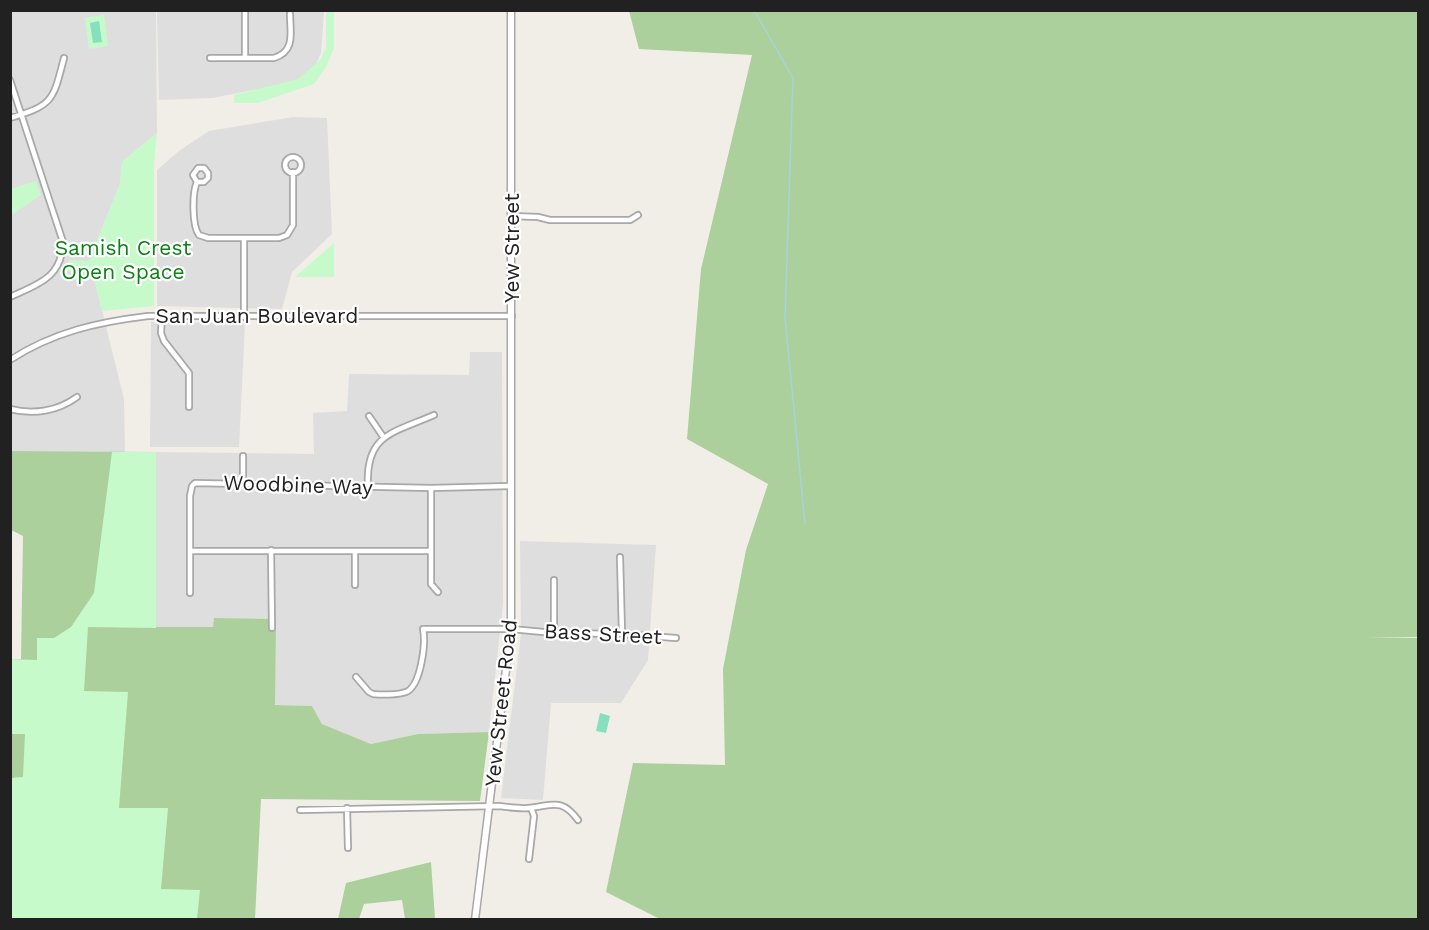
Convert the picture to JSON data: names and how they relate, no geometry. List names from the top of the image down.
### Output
{
  "streets": {
    "street": [
      "Yew Street",
      "San Juan Boulevard",
      "Woodbine Way",
      "Bass Street",
      "Yew Street Road"
    ]
  },
  "crossings": [
    ["Yew Street", "San Juan Boulevard"],
    ["Yew Street", "Woodbine Way"],
    ["Yew Street", "Yew Street Road"],
    ["Woodbine Way", "Yew Street Road"],
    ["Bass Street", "Yew Street Road"]
  ],
  "parks": ["Samish Crest Open Space"]
}
